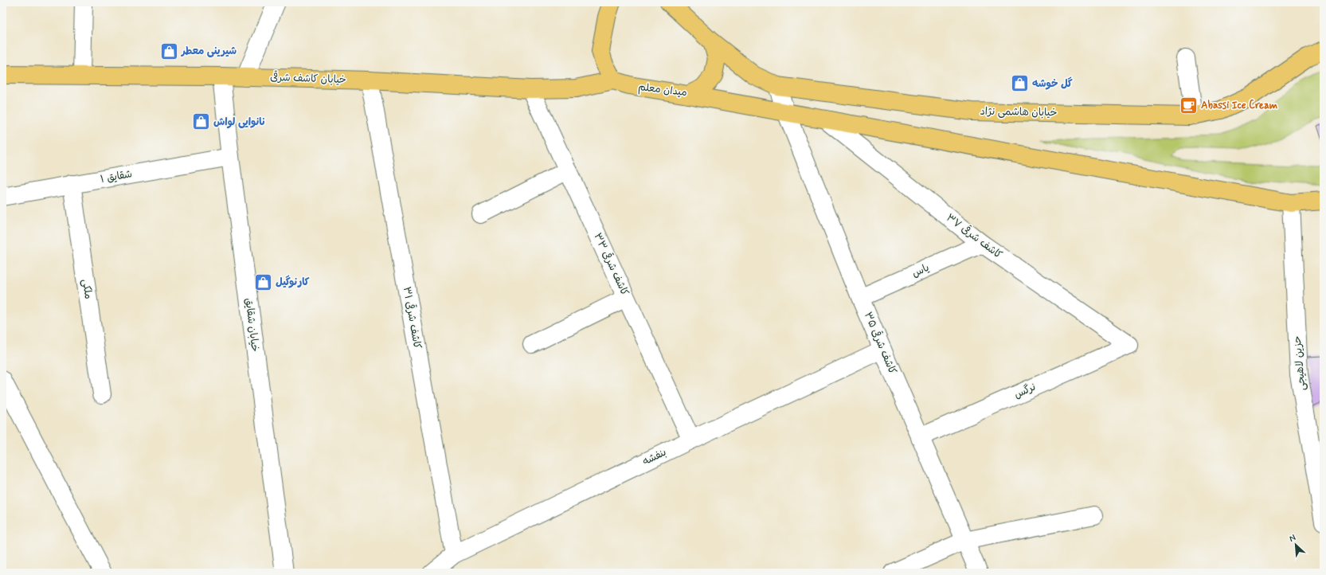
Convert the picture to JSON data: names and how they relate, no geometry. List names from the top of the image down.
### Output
{
  "streets": {
    "main road": ["خیابان کاشف شرقی", "میدان معلم", "خیابان هاشمی نژاد"],
    "street": [
      "شقایق ۱",
      "کاشف شرقی ۳۷",
      "کاشف شرقی ۳۳",
      "یاس",
      "ملکی",
      "کاشف شرقی ۳۱",
      "خیابان شقایق",
      "کاشف شرقی ۳۵",
      "حزین لاهیجی",
      "نرگس",
      "بنفشه"
    ]
  },
  "crossings": [
    ["خیابان کاشف شرقی", "میدان معلم"],
    ["خیابان کاشف شرقی", "کاشف شرقی ۳۳"],
    ["خیابان کاشف شرقی", "کاشف شرقی ۳۱"],
    ["خیابان کاشف شرقی", "خیابان شقایق"],
    ["میدان معلم", "خیابان هاشمی نژاد"],
    ["خیابان هاشمی نژاد", "کاشف شرقی ۳۵"],
    ["شقایق ۱", "ملکی"],
    ["شقایق ۱", "خیابان شقایق"],
    ["کاشف شرقی ۳۷", "یاس"],
    ["کاشف شرقی ۳۷", "نرگس"],
    ["کاشف شرقی ۳۳", "بنفشه"],
    ["یاس", "کاشف شرقی ۳۵"],
    ["کاشف شرقی ۳۱", "بنفشه"],
    ["کاشف شرقی ۳۵", "نرگس"],
    ["کاشف شرقی ۳۵", "بنفشه"]
  ],
  "places": {
    "shop": [
      "شیرینی معطر",
      "گل خوشه",
      "نانوایی لواش",
      "کارنوگیل"
    ],
    "cafe": ["Abassi Ice Cream"]
  },
  "north": "top left"
}
